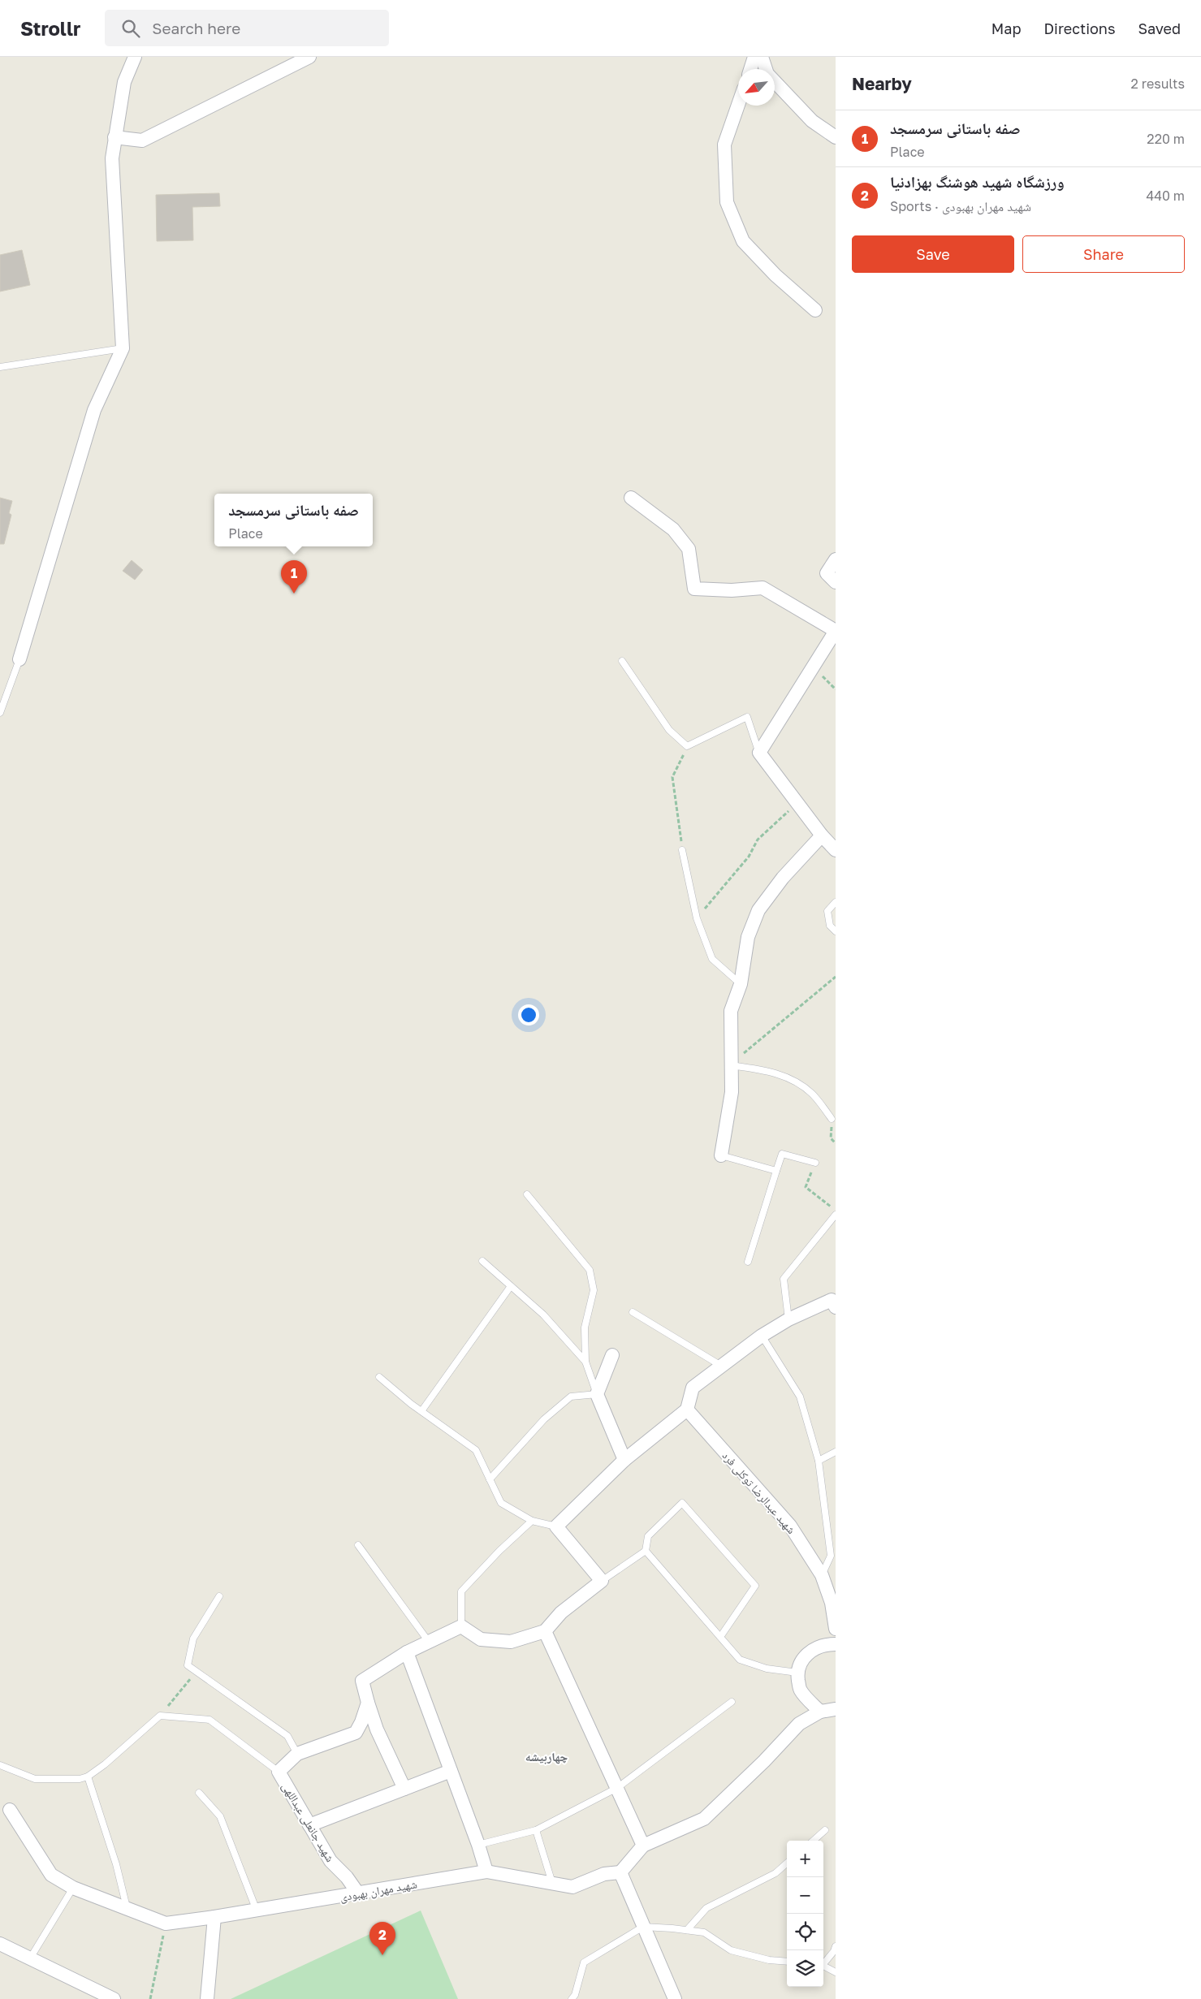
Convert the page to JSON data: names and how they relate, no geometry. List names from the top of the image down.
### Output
{
  "streets": {
    "street": ["شهید عبدالرضا توکلی فرد", "شهید جانعلی عبداللهی", "شهید مهران بهبودی"]
  },
  "crossings": [
    ["شهید جانعلی عبداللهی", "شهید مهران بهبودی"]
  ],
  "districts": ["چهاربیشه"],
  "north": "bottom left",
  "page": {
    "header": "Strollr",
    "search": "Search here",
    "nav": ["Map", "Directions", "Saved"],
    "heading": ["Nearby", "2 results"],
    "list": [
      {
        "mark": "1",
        "name": "صفه باستانی سرمسجد",
        "note": "Place",
        "value": "220 m"
      },
      {
        "mark": "2",
        "name": "ورزشگاه شهید هوشنگ بهزادنیا",
        "note": "Sports · شهید مهران بهبودی",
        "value": "440 m"
      }
    ],
    "buttons": ["Save", "Share"],
    "popup": ["صفه باستانی سرمسجد", "Place"],
    "pins": ["1", "2"],
    "map_buttons": ["+", "−"]
  }
}
